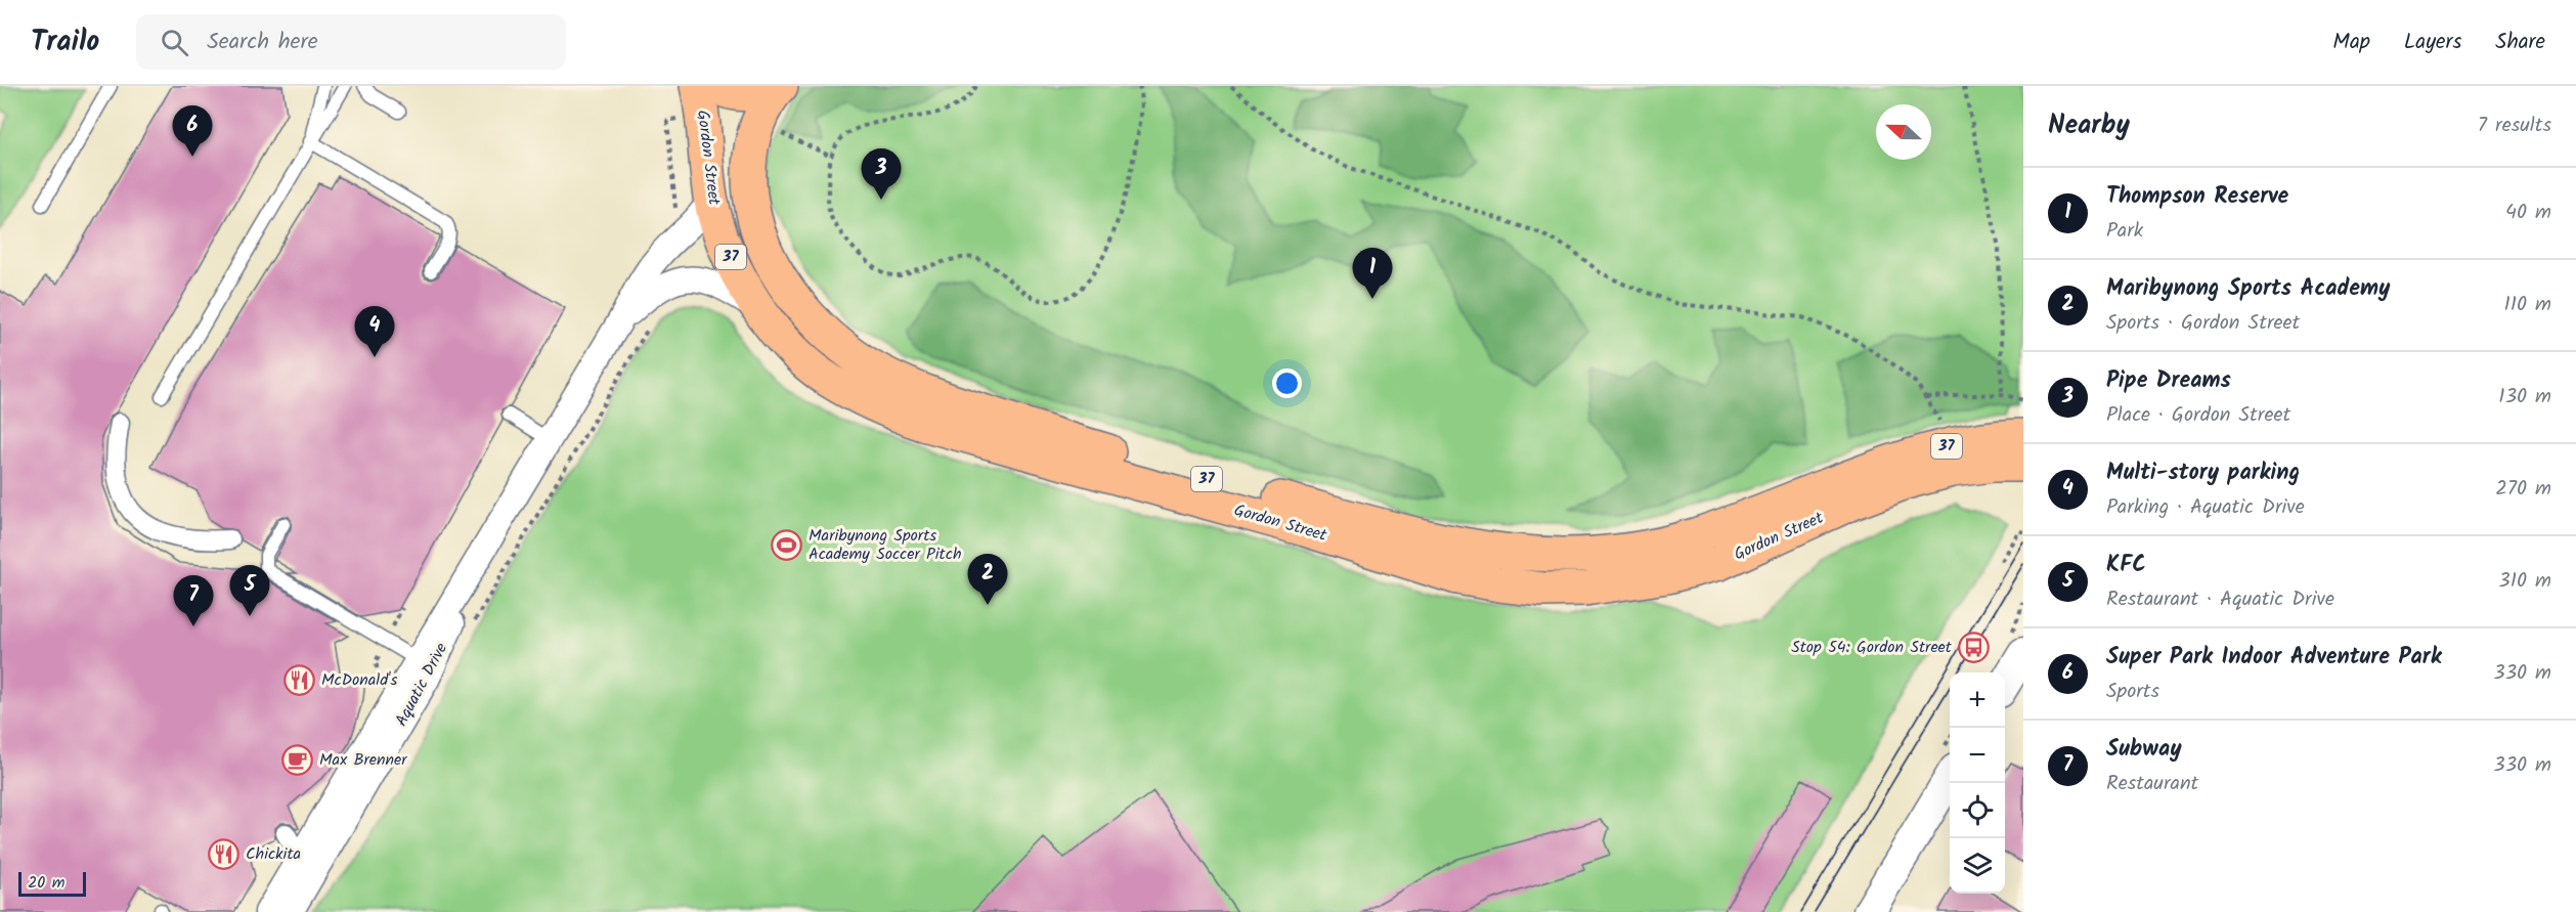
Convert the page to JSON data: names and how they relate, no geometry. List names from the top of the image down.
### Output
{
  "streets": {
    "main road": ["Gordon Street", "37"],
    "street": ["Aquatic Drive"]
  },
  "crossings": [
    ["Gordon Street", "37"],
    ["Gordon Street", "Aquatic Drive"]
  ],
  "places": {
    "sports": ["Maribynong Sports Academy Soccer Pitch"],
    "bus stop": ["Stop 54: Gordon Street"],
    "restaurant": ["McDonald's", "Chickita"],
    "cafe": ["Max Brenner"]
  },
  "scale_bar": "20 m",
  "north": "left",
  "page": {
    "header": "Trailo",
    "search": "Search here",
    "nav": ["Map", "Layers", "Share"],
    "heading": ["Nearby", "7 results"],
    "pins": [
      "6",
      "3",
      "1",
      "4",
      "2",
      "5",
      "7"
    ],
    "list": [
      {
        "mark": "1",
        "name": "Thompson Reserve",
        "note": "Park",
        "value": "40 m"
      },
      {
        "mark": "2",
        "name": "Maribynong Sports Academy",
        "note": "Sports · Gordon Street",
        "value": "110 m"
      },
      {
        "mark": "3",
        "name": "Pipe Dreams",
        "note": "Place · Gordon Street",
        "value": "130 m"
      },
      {
        "mark": "4",
        "name": "Multi-story parking",
        "note": "Parking · Aquatic Drive",
        "value": "270 m"
      },
      {
        "mark": "5",
        "name": "KFC",
        "note": "Restaurant · Aquatic Drive",
        "value": "310 m"
      },
      {
        "mark": "6",
        "name": "Super Park Indoor Adventure Park",
        "note": "Sports",
        "value": "330 m"
      },
      {
        "mark": "7",
        "name": "Subway",
        "note": "Restaurant",
        "value": "330 m"
      }
    ],
    "map_buttons": ["+", "−"],
    "scale": "20 m"
  }
}
